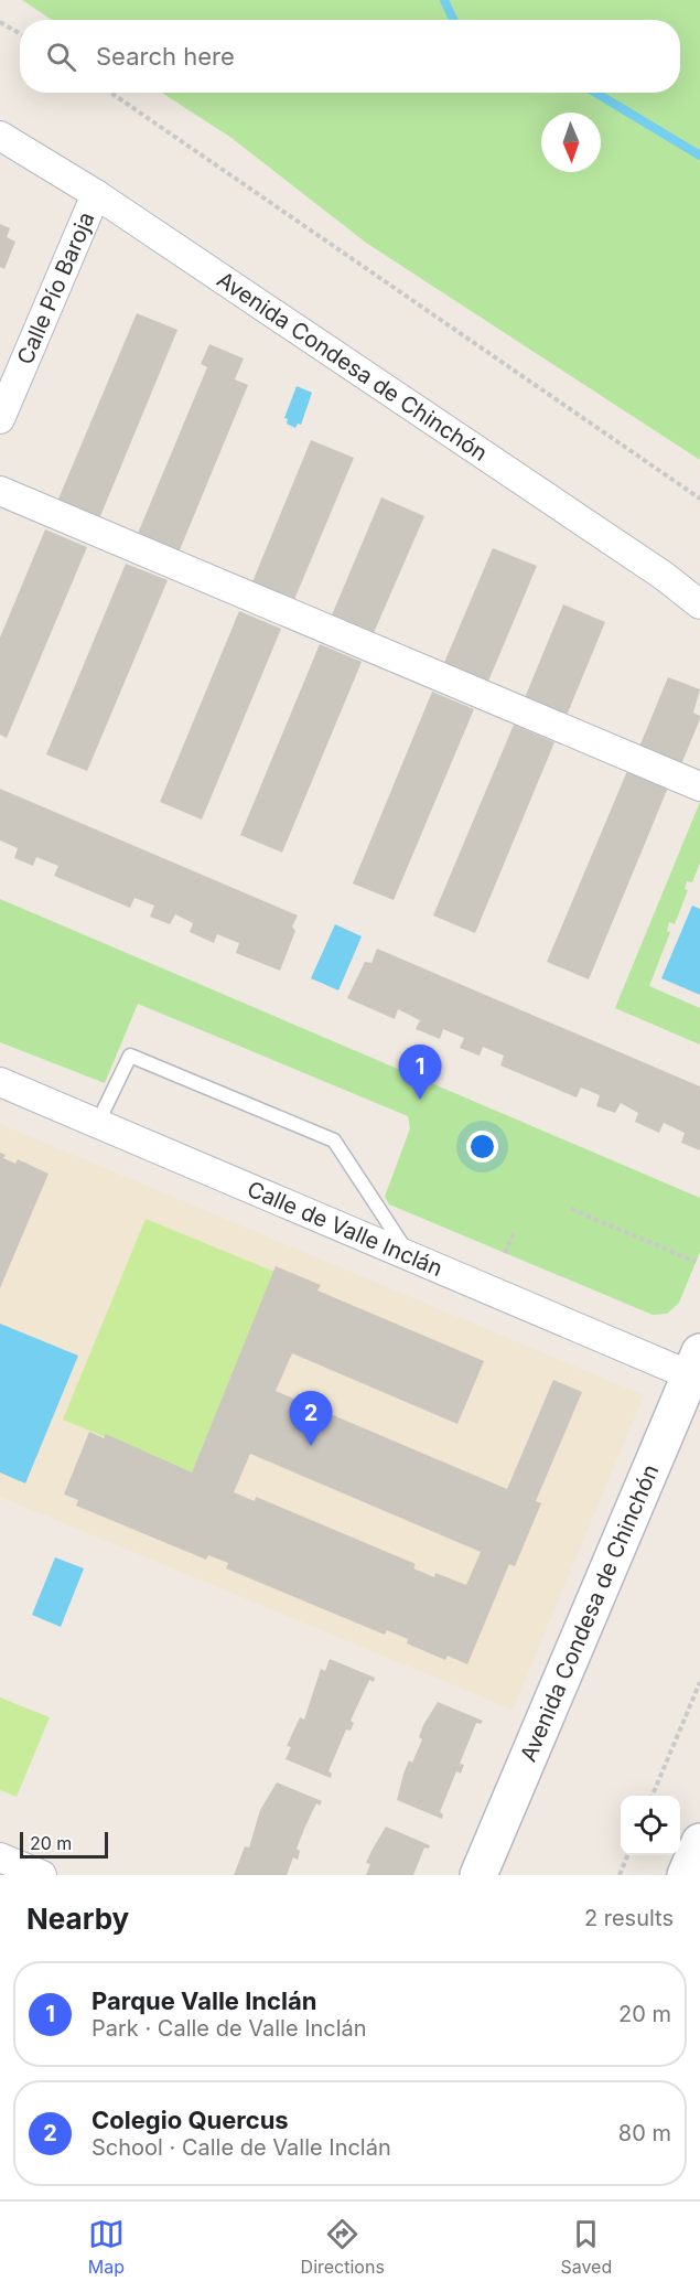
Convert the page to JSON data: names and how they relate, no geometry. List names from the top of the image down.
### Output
{
  "streets": {
    "street": ["Calle Pío Baroja", "Avenida Condesa de Chinchón", "Calle de Valle Inclán"]
  },
  "crossings": [
    ["Calle Pío Baroja", "Avenida Condesa de Chinchón"],
    ["Avenida Condesa de Chinchón", "Calle de Valle Inclán"]
  ],
  "scale_bar": "20 m",
  "north": "bottom",
  "page": {
    "search": "Search here",
    "pins": ["1", "2"],
    "scale": "20 m",
    "heading": ["Nearby", "2 results"],
    "list": [
      {
        "mark": "1",
        "name": "Parque Valle Inclán",
        "note": "Park · Calle de Valle Inclán",
        "value": "20 m"
      },
      {
        "mark": "2",
        "name": "Colegio Quercus",
        "note": "School · Calle de Valle Inclán",
        "value": "80 m"
      }
    ],
    "nav": ["Map", "Directions", "Saved"]
  }
}
